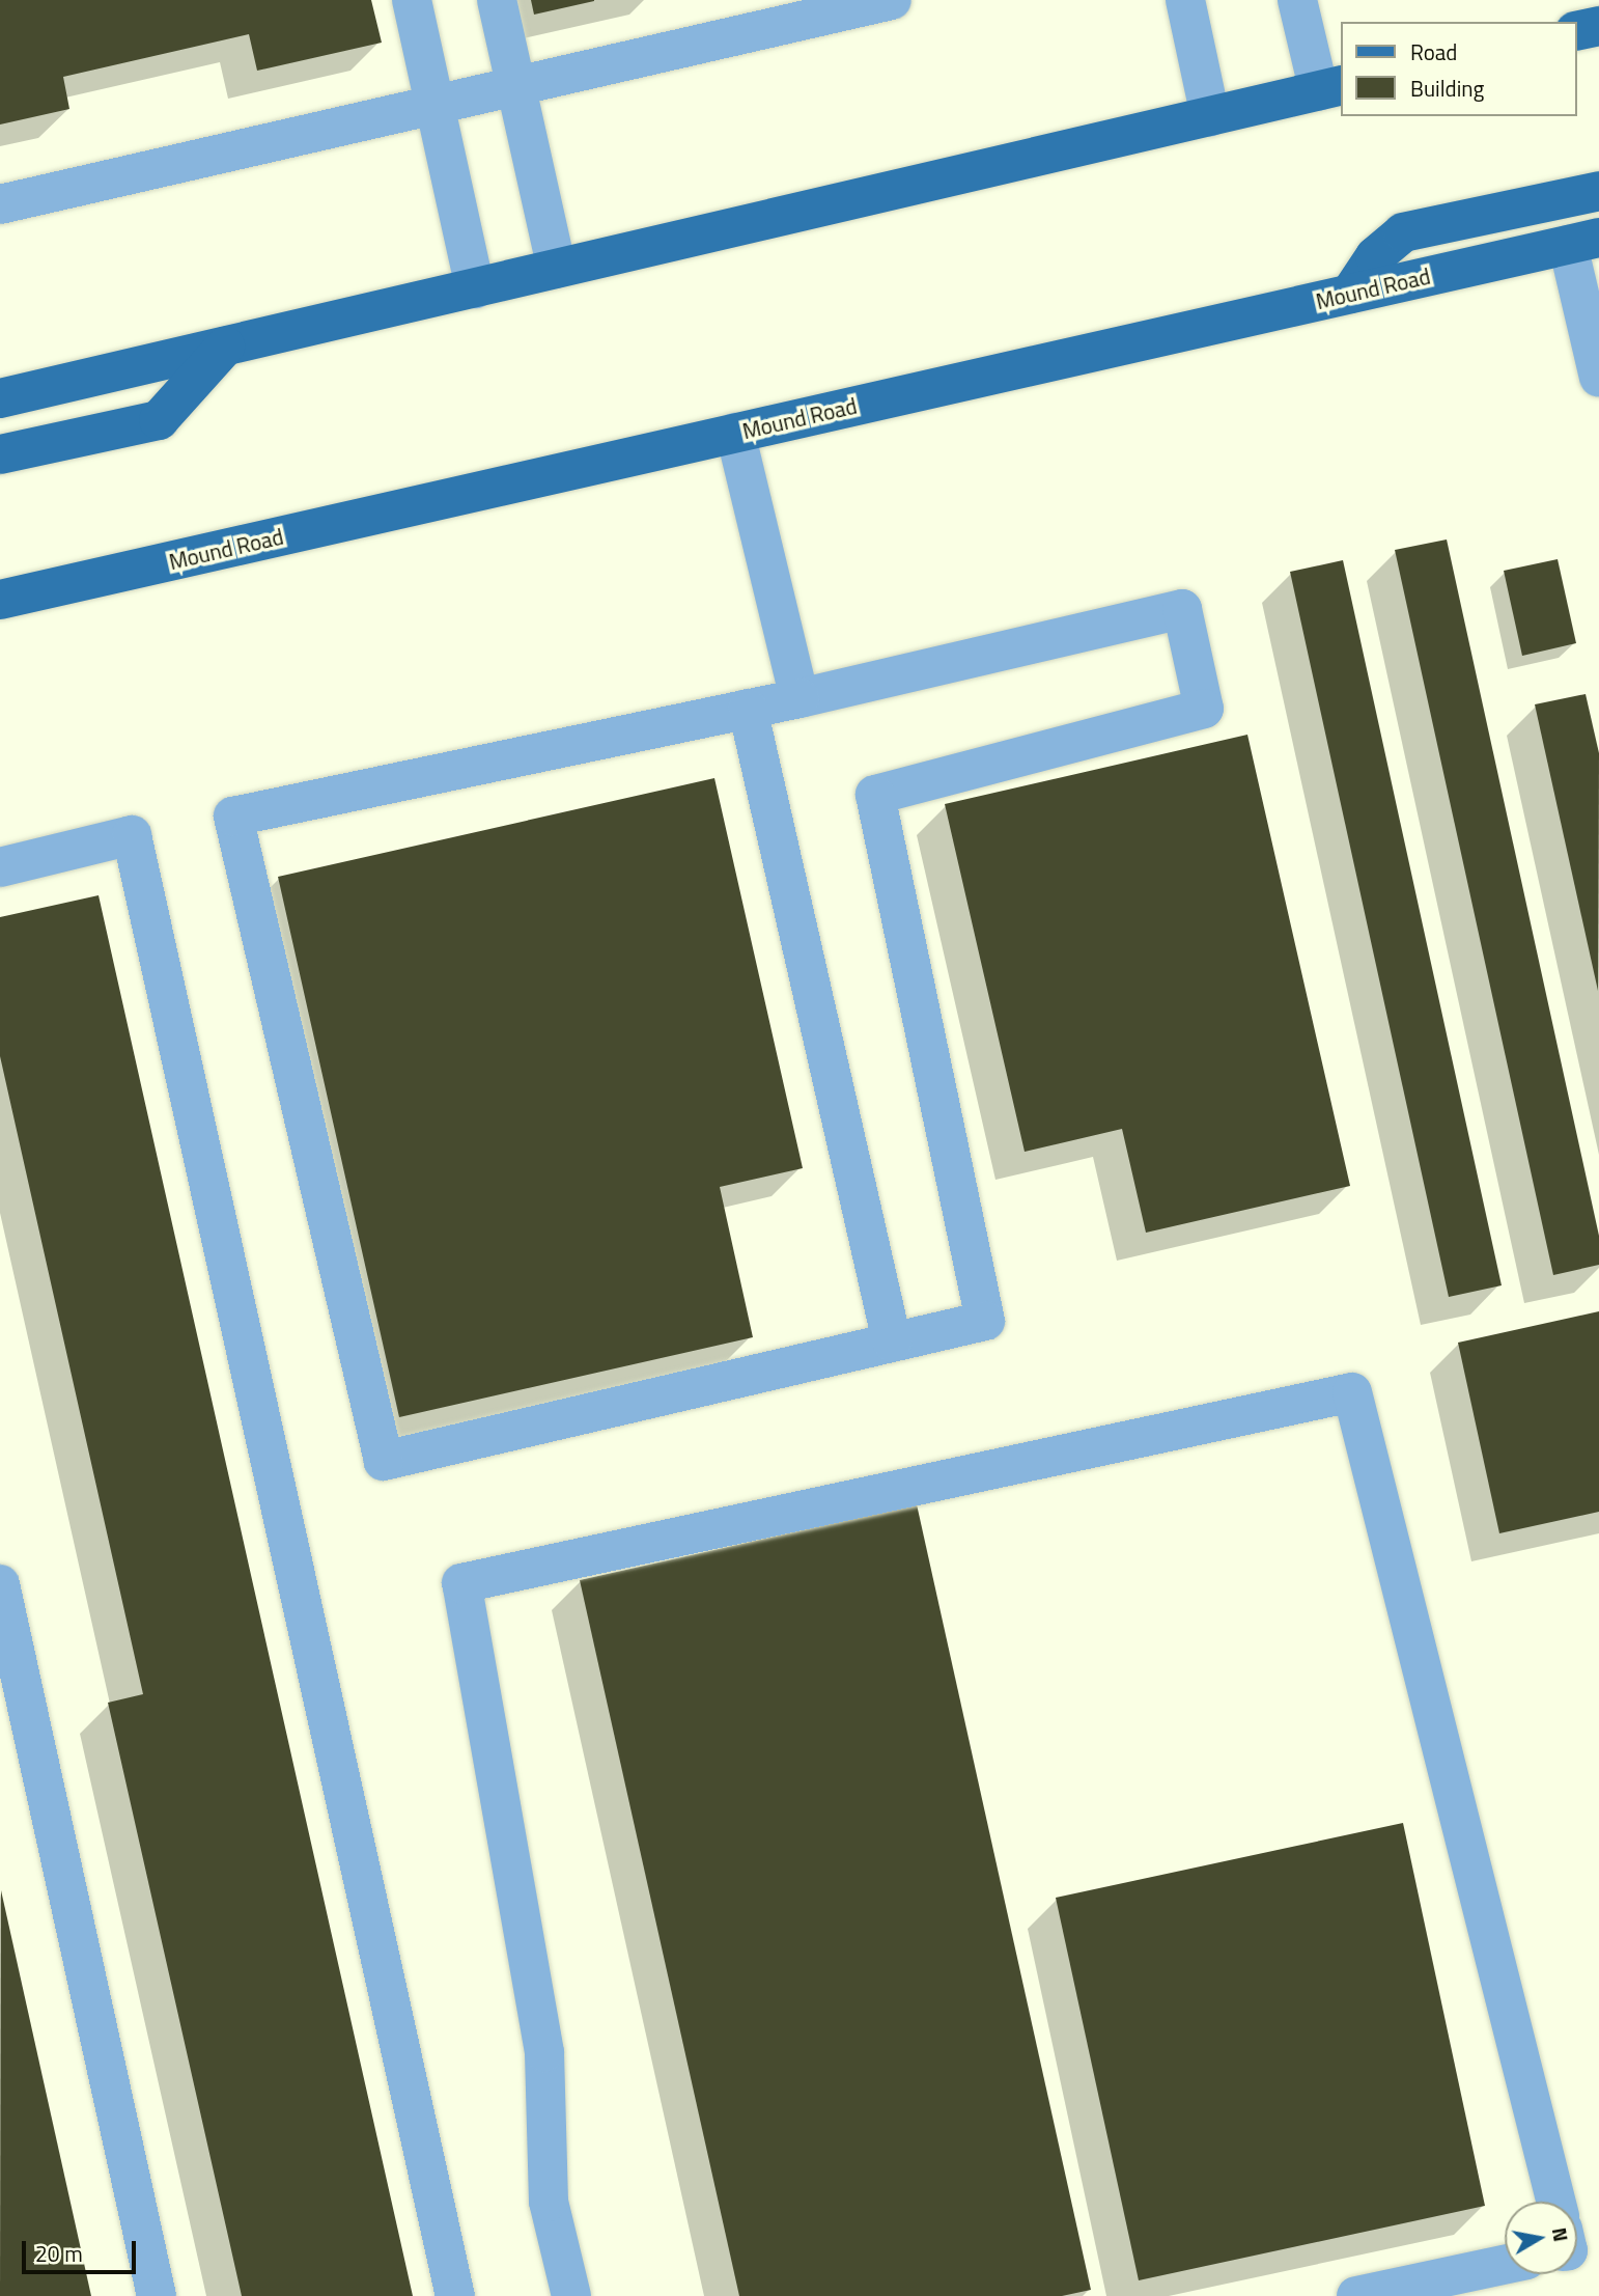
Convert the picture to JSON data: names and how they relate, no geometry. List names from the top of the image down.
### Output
{
  "streets": {
    "main road": ["Mound Road"]
  },
  "legend": ["Road", "Building"],
  "scale_bar": "20 m",
  "north": "right"
}
